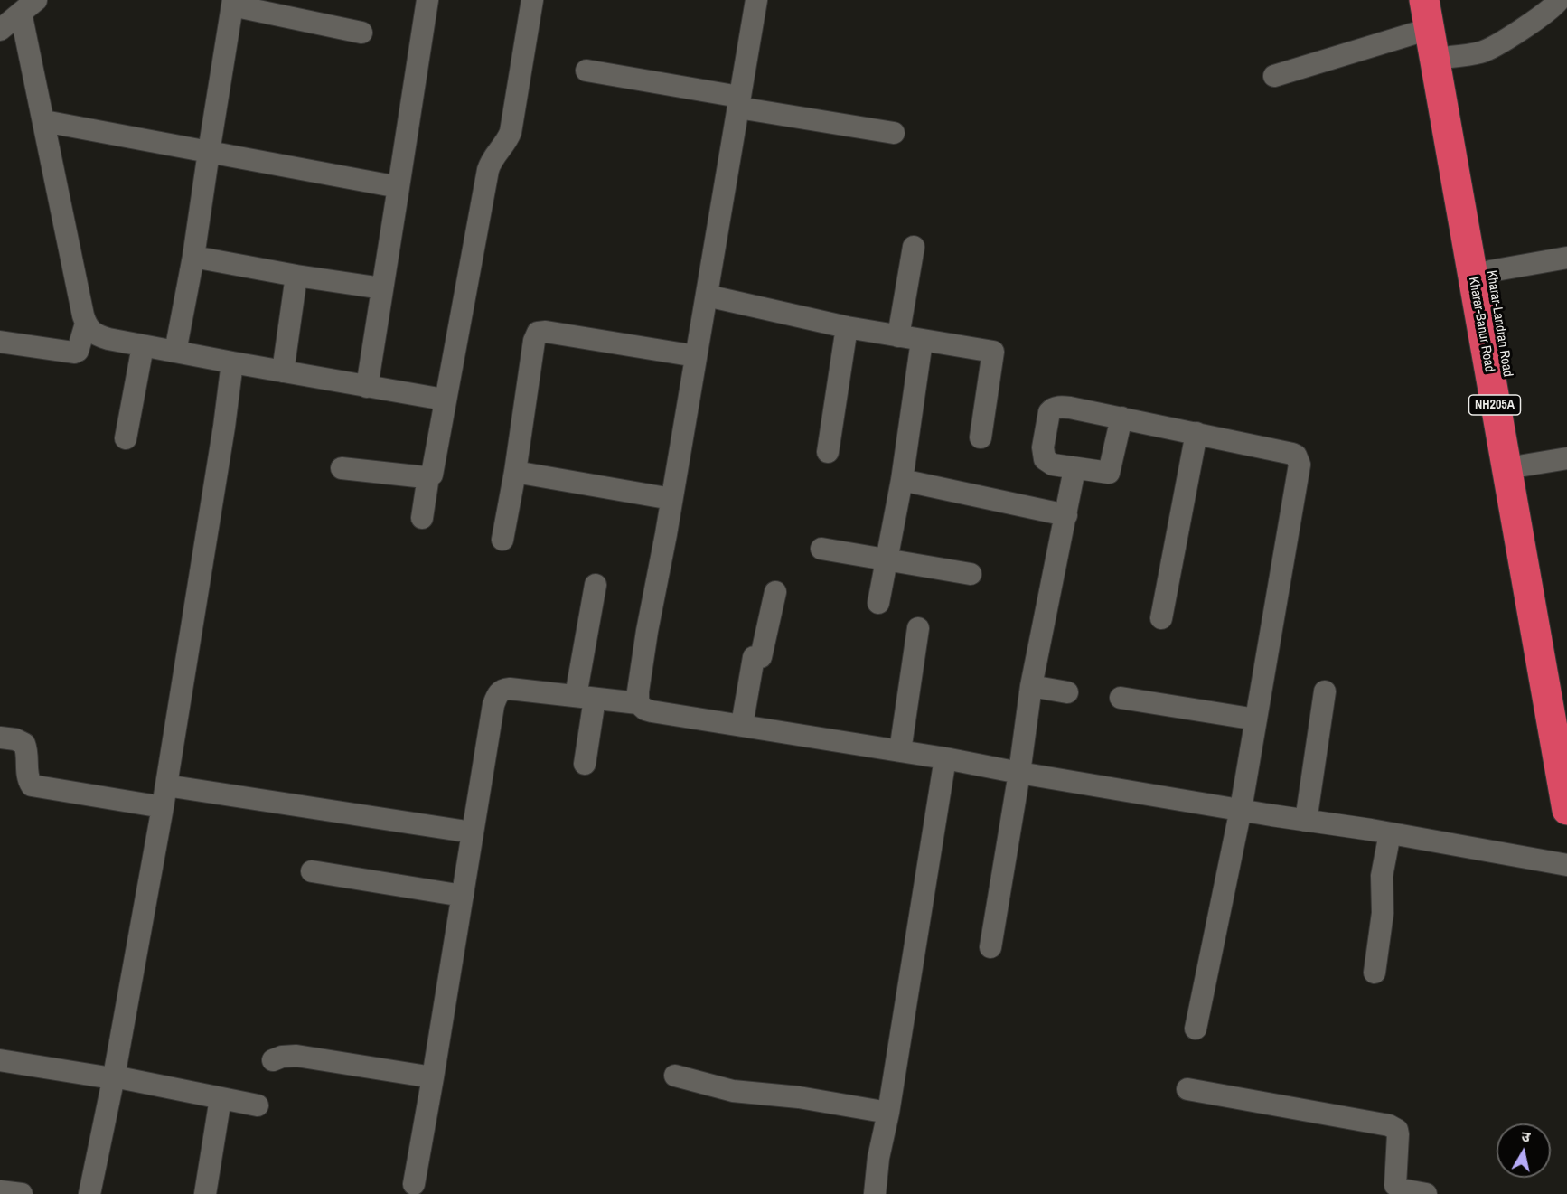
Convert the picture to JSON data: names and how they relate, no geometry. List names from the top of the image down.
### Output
{
  "streets": {
    "highway": ["Kharar-Landran Road", "Kharar-Banur Road", "NH205A"]
  },
  "north": "top"
}
